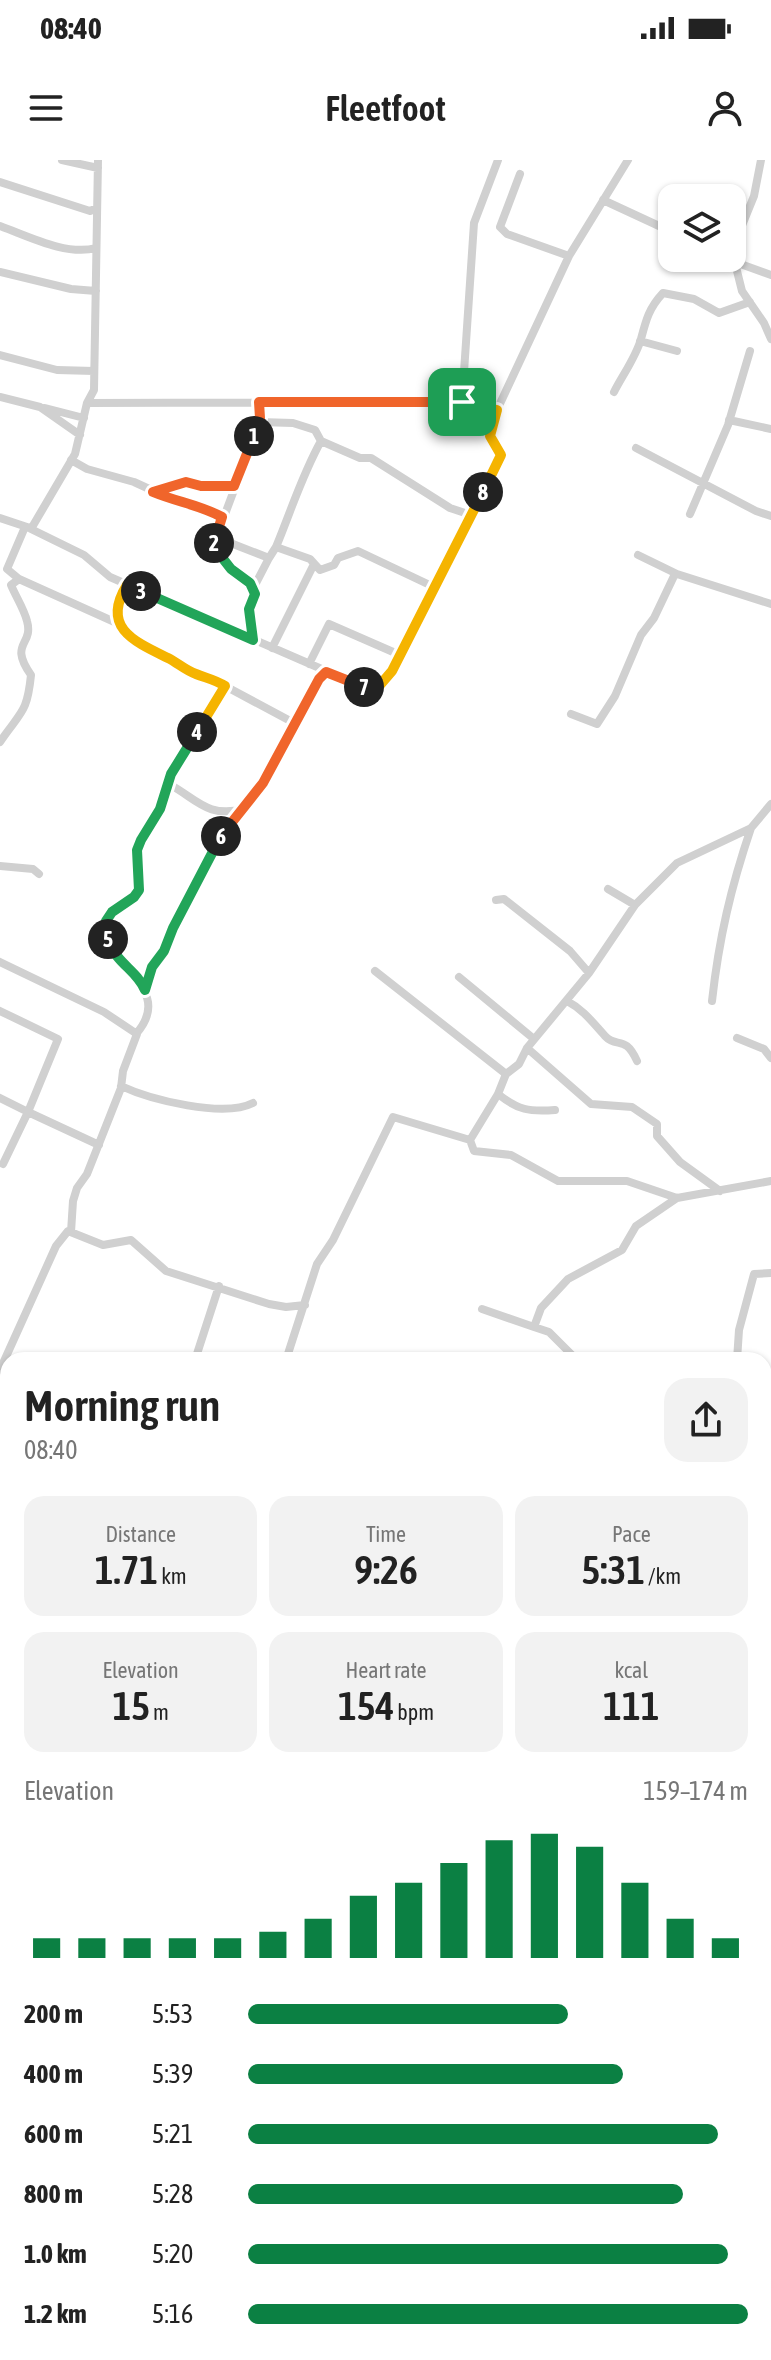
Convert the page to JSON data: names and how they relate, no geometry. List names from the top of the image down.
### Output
{
  "page": {
    "status": "08:40",
    "header": "Fleetfoot",
    "pins": [
      "1",
      "8",
      "2",
      "3",
      "7",
      "4",
      "6",
      "5"
    ],
    "heading": ["Morning run", "08:40"],
    "stats": [
      ["Distance", "1.71 km"],
      ["Time", "9:26"],
      ["Pace", "5:31 /km"],
      ["Elevation", "15 m"],
      ["Heart rate", "154 bpm"],
      ["kcal", "111"]
    ],
    "chart": ["Elevation", "159–174 m"],
    "list": [
      {
        "name": "200 m",
        "note": "5:53"
      },
      {
        "name": "400 m",
        "note": "5:39"
      },
      {
        "name": "600 m",
        "note": "5:21"
      },
      {
        "name": "800 m",
        "note": "5:28"
      },
      {
        "name": "1.0 km",
        "note": "5:20"
      },
      {
        "name": "1.2 km",
        "note": "5:16"
      }
    ]
  }
}
